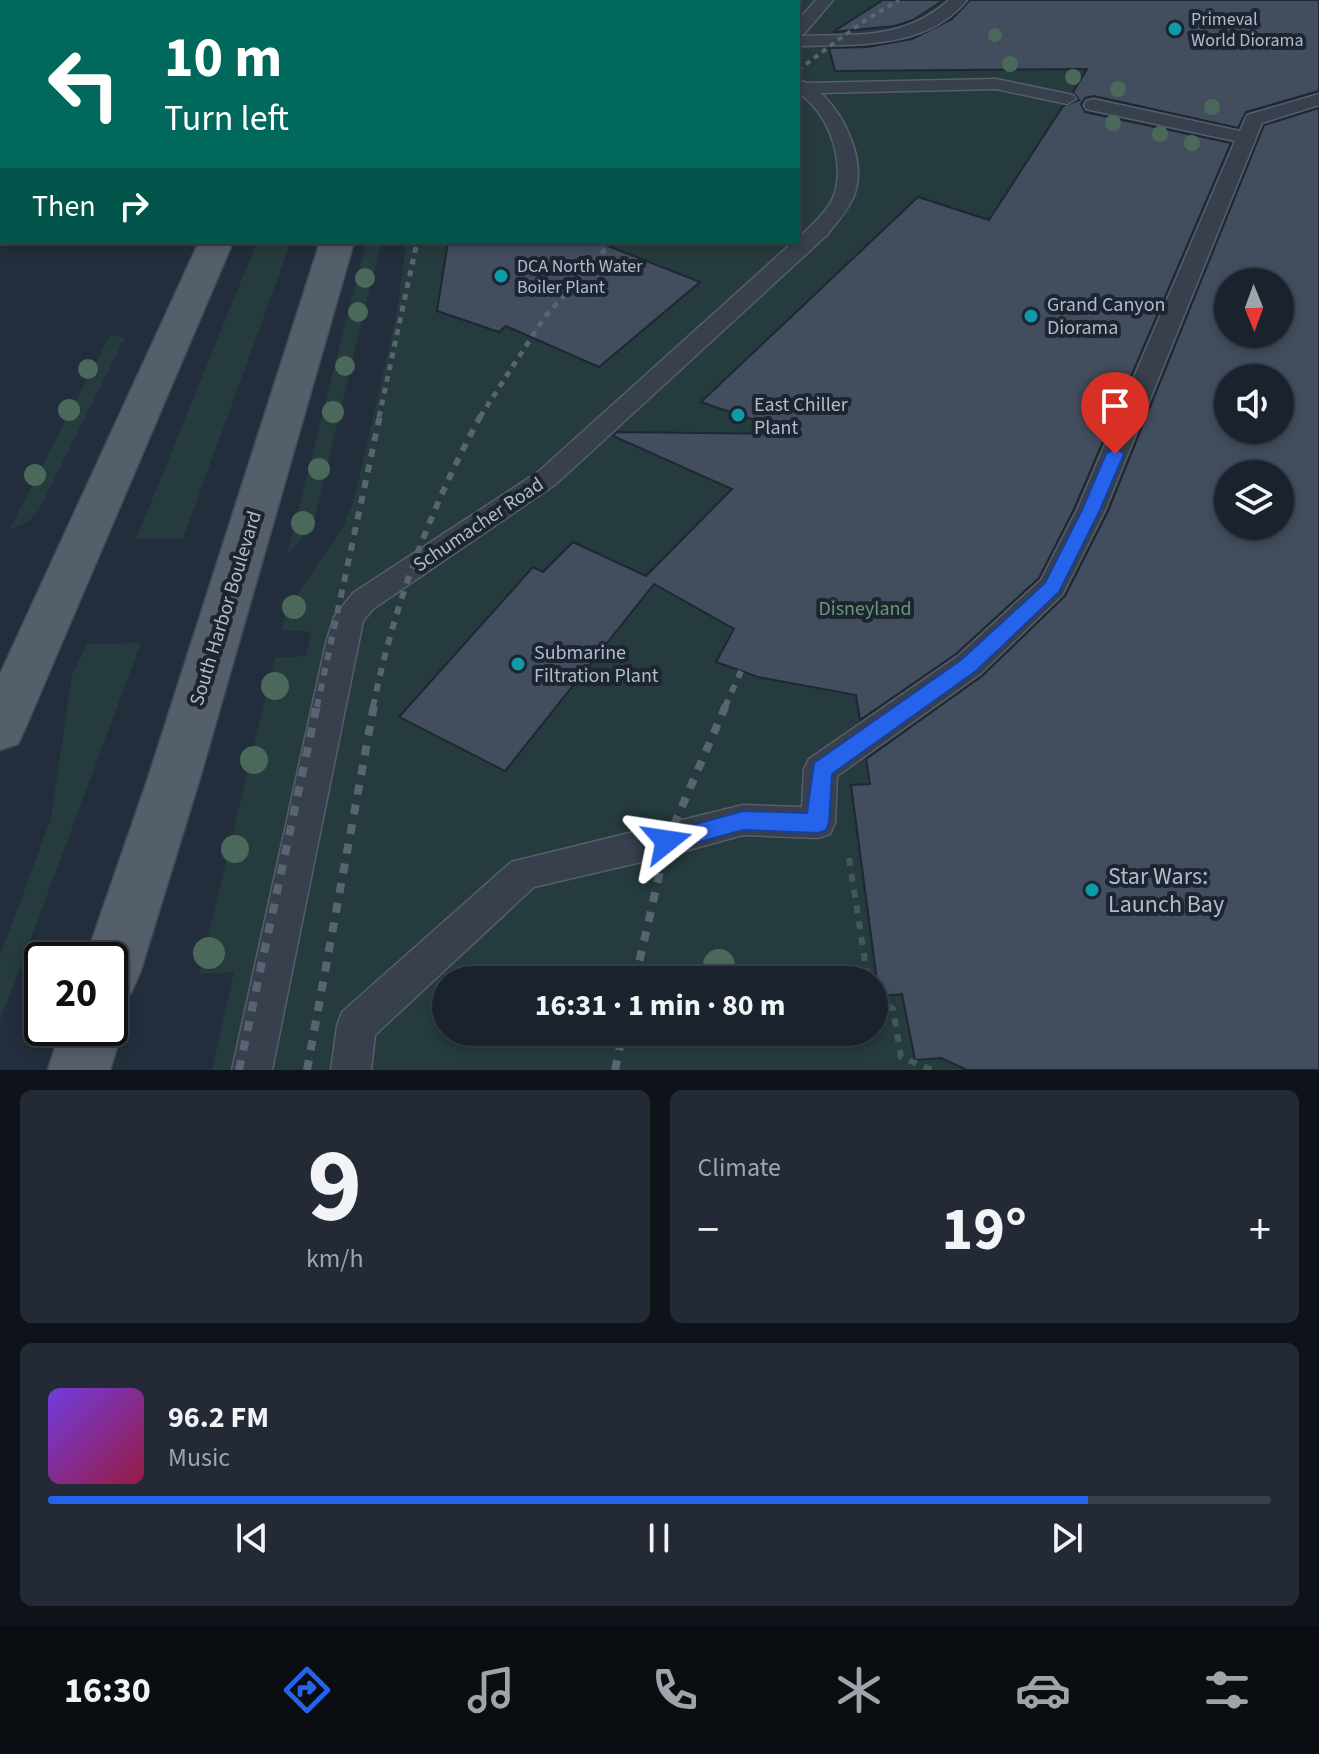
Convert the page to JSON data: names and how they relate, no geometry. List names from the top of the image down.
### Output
{
  "streets": {
    "main road": ["South Harbor Boulevard"],
    "lane": ["Schumacher Road"]
  },
  "parks": ["Disneyland"],
  "places": [
    "Primeval World Diorama",
    "DCA North Water Boiler Plant",
    "Grand Canyon Diorama",
    "East Chiller Plant",
    "Submarine Filtration Plant",
    "Star Wars: Launch Bay"
  ],
  "north": "bottom",
  "page": {
    "turn": ["10 m", "Turn left"],
    "then": "Then",
    "limit": "20",
    "trip": "16:31 · 1 min · 80 m",
    "tile": [
      ["9", "km/h"],
      "Climate"
    ],
    "heat": ["−", "19°", "+"],
    "song": ["96.2 FM", "Music"],
    "tabs": "16:30"
  }
}
